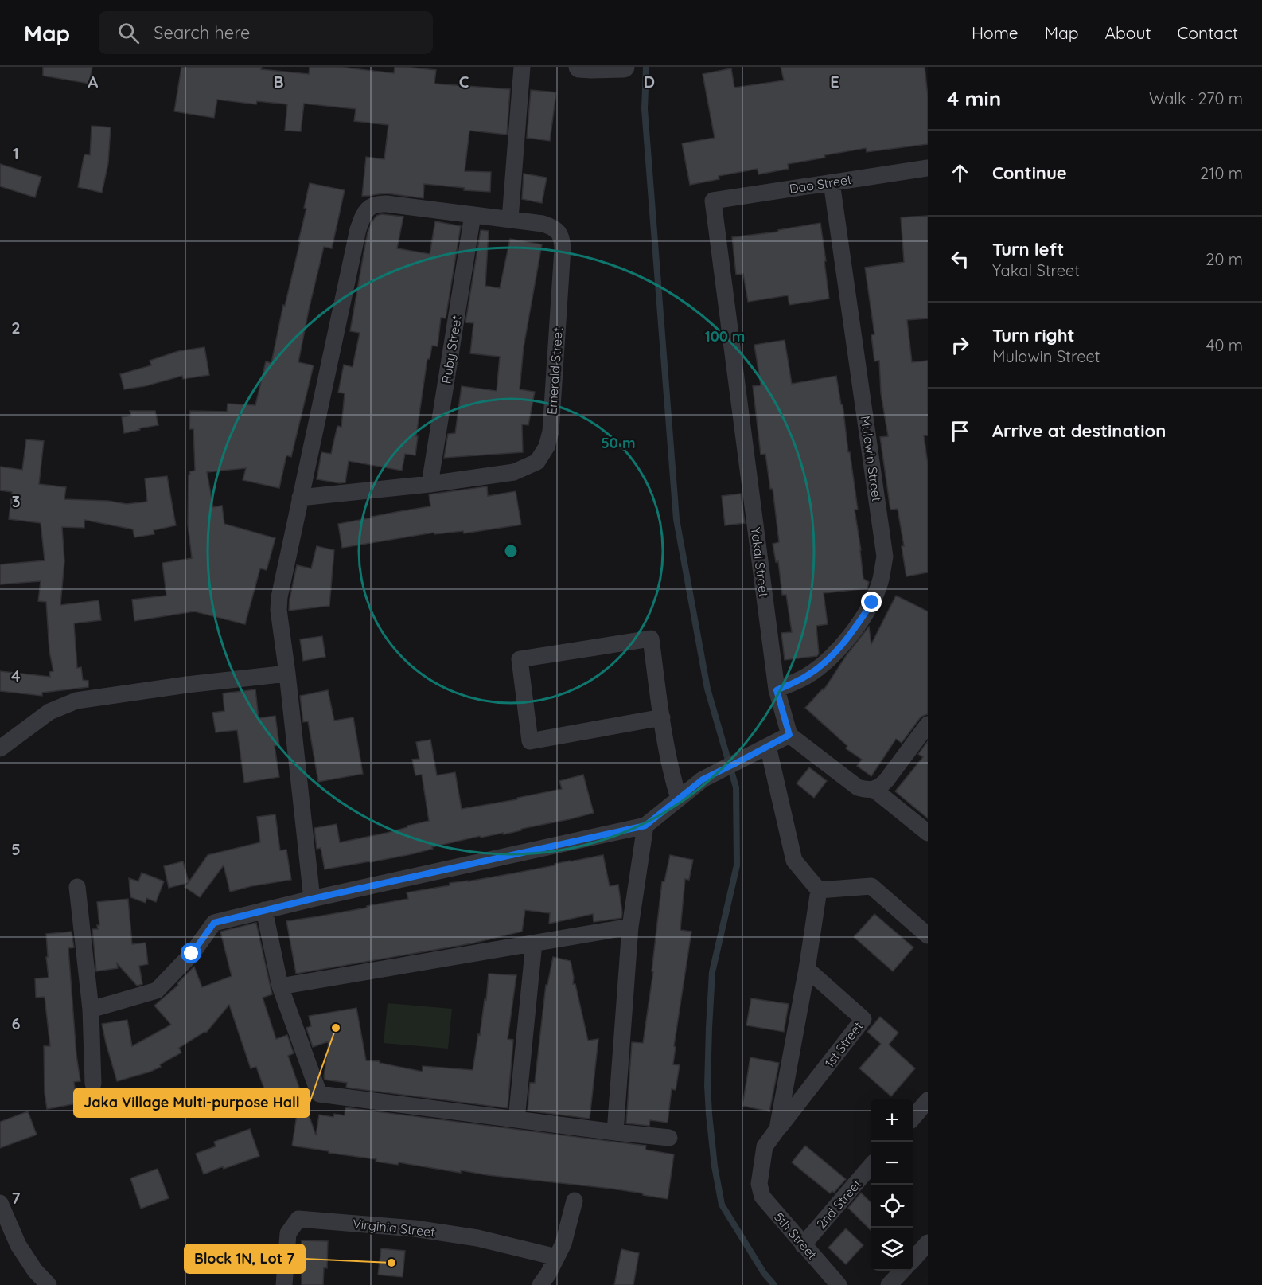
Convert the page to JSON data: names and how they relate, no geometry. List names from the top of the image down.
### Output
{
  "streets": {
    "street": [
      "Dao Street",
      "Ruby Street",
      "Emerald Street",
      "Mulawin Street",
      "Yakal Street",
      "1st Street",
      "2nd Street",
      "Virginia Street",
      "5th Street"
    ]
  },
  "crossings": [
    ["Dao Street", "Mulawin Street"],
    ["Dao Street", "Yakal Street"],
    ["Ruby Street", "Emerald Street"],
    ["Mulawin Street", "Yakal Street"],
    ["1st Street", "5th Street"],
    ["2nd Street", "5th Street"]
  ],
  "places": ["Jaka Village Multi-purpose Hall", "Block 1N, Lot 7"],
  "page": {
    "header": "Map",
    "search": "Search here",
    "nav": [
      "Home",
      "Map",
      "About",
      "Contact"
    ],
    "heading": ["4 min", "Walk · 270 m"],
    "list": [
      ["Continue", "210 m"],
      ["Turn left", "Yakal Street", "20 m"],
      ["Turn right", "Mulawin Street", "40 m"],
      "Arrive at destination"
    ],
    "map_buttons": ["+", "−"]
  },
  "grid": {
    "columns": [
      "A",
      "B",
      "C",
      "D",
      "E"
    ],
    "rows": [
      "1",
      "2",
      "3",
      "4",
      "5",
      "6",
      "7"
    ]
  },
  "rings": ["100 m", "50 m"]
}
